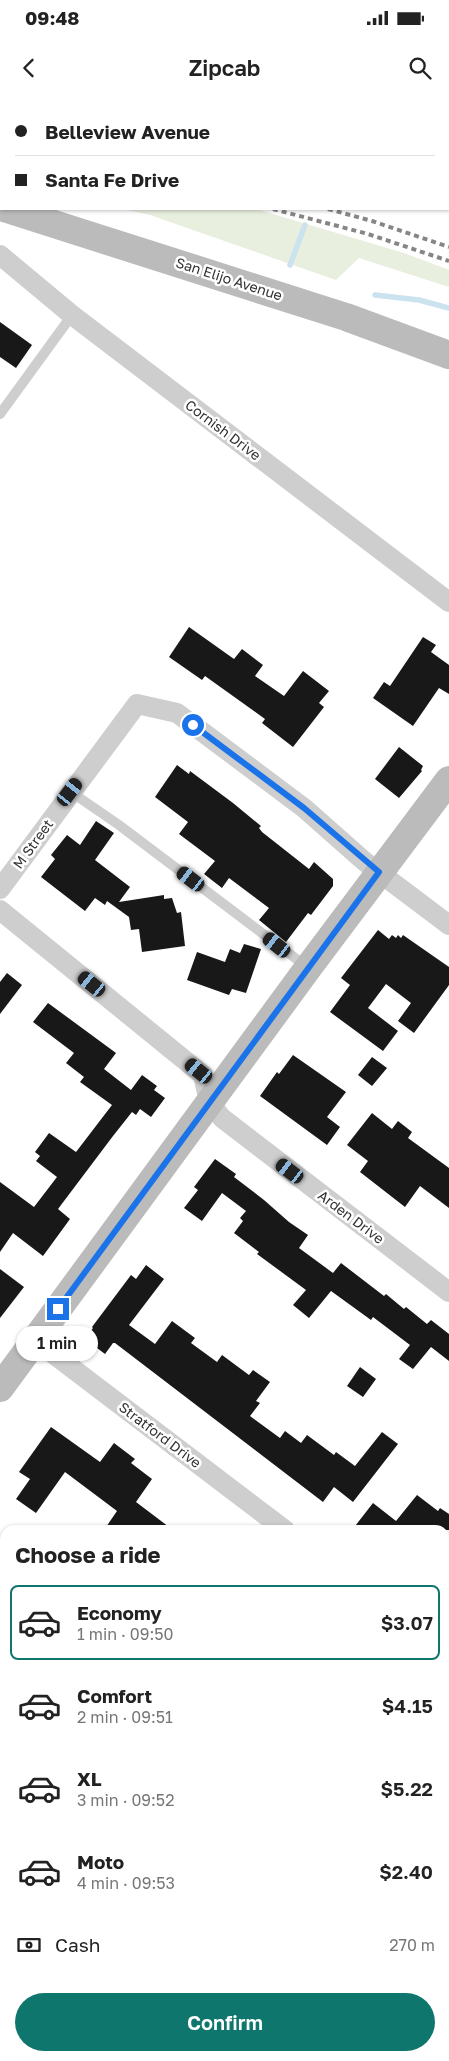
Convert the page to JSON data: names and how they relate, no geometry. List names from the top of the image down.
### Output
{
  "streets": {
    "main road": ["San Elijo Avenue"],
    "street": [
      "Cornish Drive",
      "M Street",
      "Arden Drive",
      "Stratford Drive"
    ]
  },
  "page": {
    "status": "09:48",
    "header": "Zipcab",
    "banner": ["Belleview Avenue", "Santa Fe Drive"],
    "bubble": "1 min",
    "heading": "Choose a ride",
    "list": [
      {
        "name": "Economy",
        "note": "1 min · 09:50",
        "value": "$3.07"
      },
      {
        "name": "Comfort",
        "note": "2 min · 09:51",
        "value": "$4.15"
      },
      {
        "name": "XL",
        "note": "3 min · 09:52",
        "value": "$5.22"
      },
      {
        "name": "Moto",
        "note": "4 min · 09:53",
        "value": "$2.40"
      }
    ],
    "pay": ["Cash", "270 m"],
    "buttons": "Confirm"
  }
}
